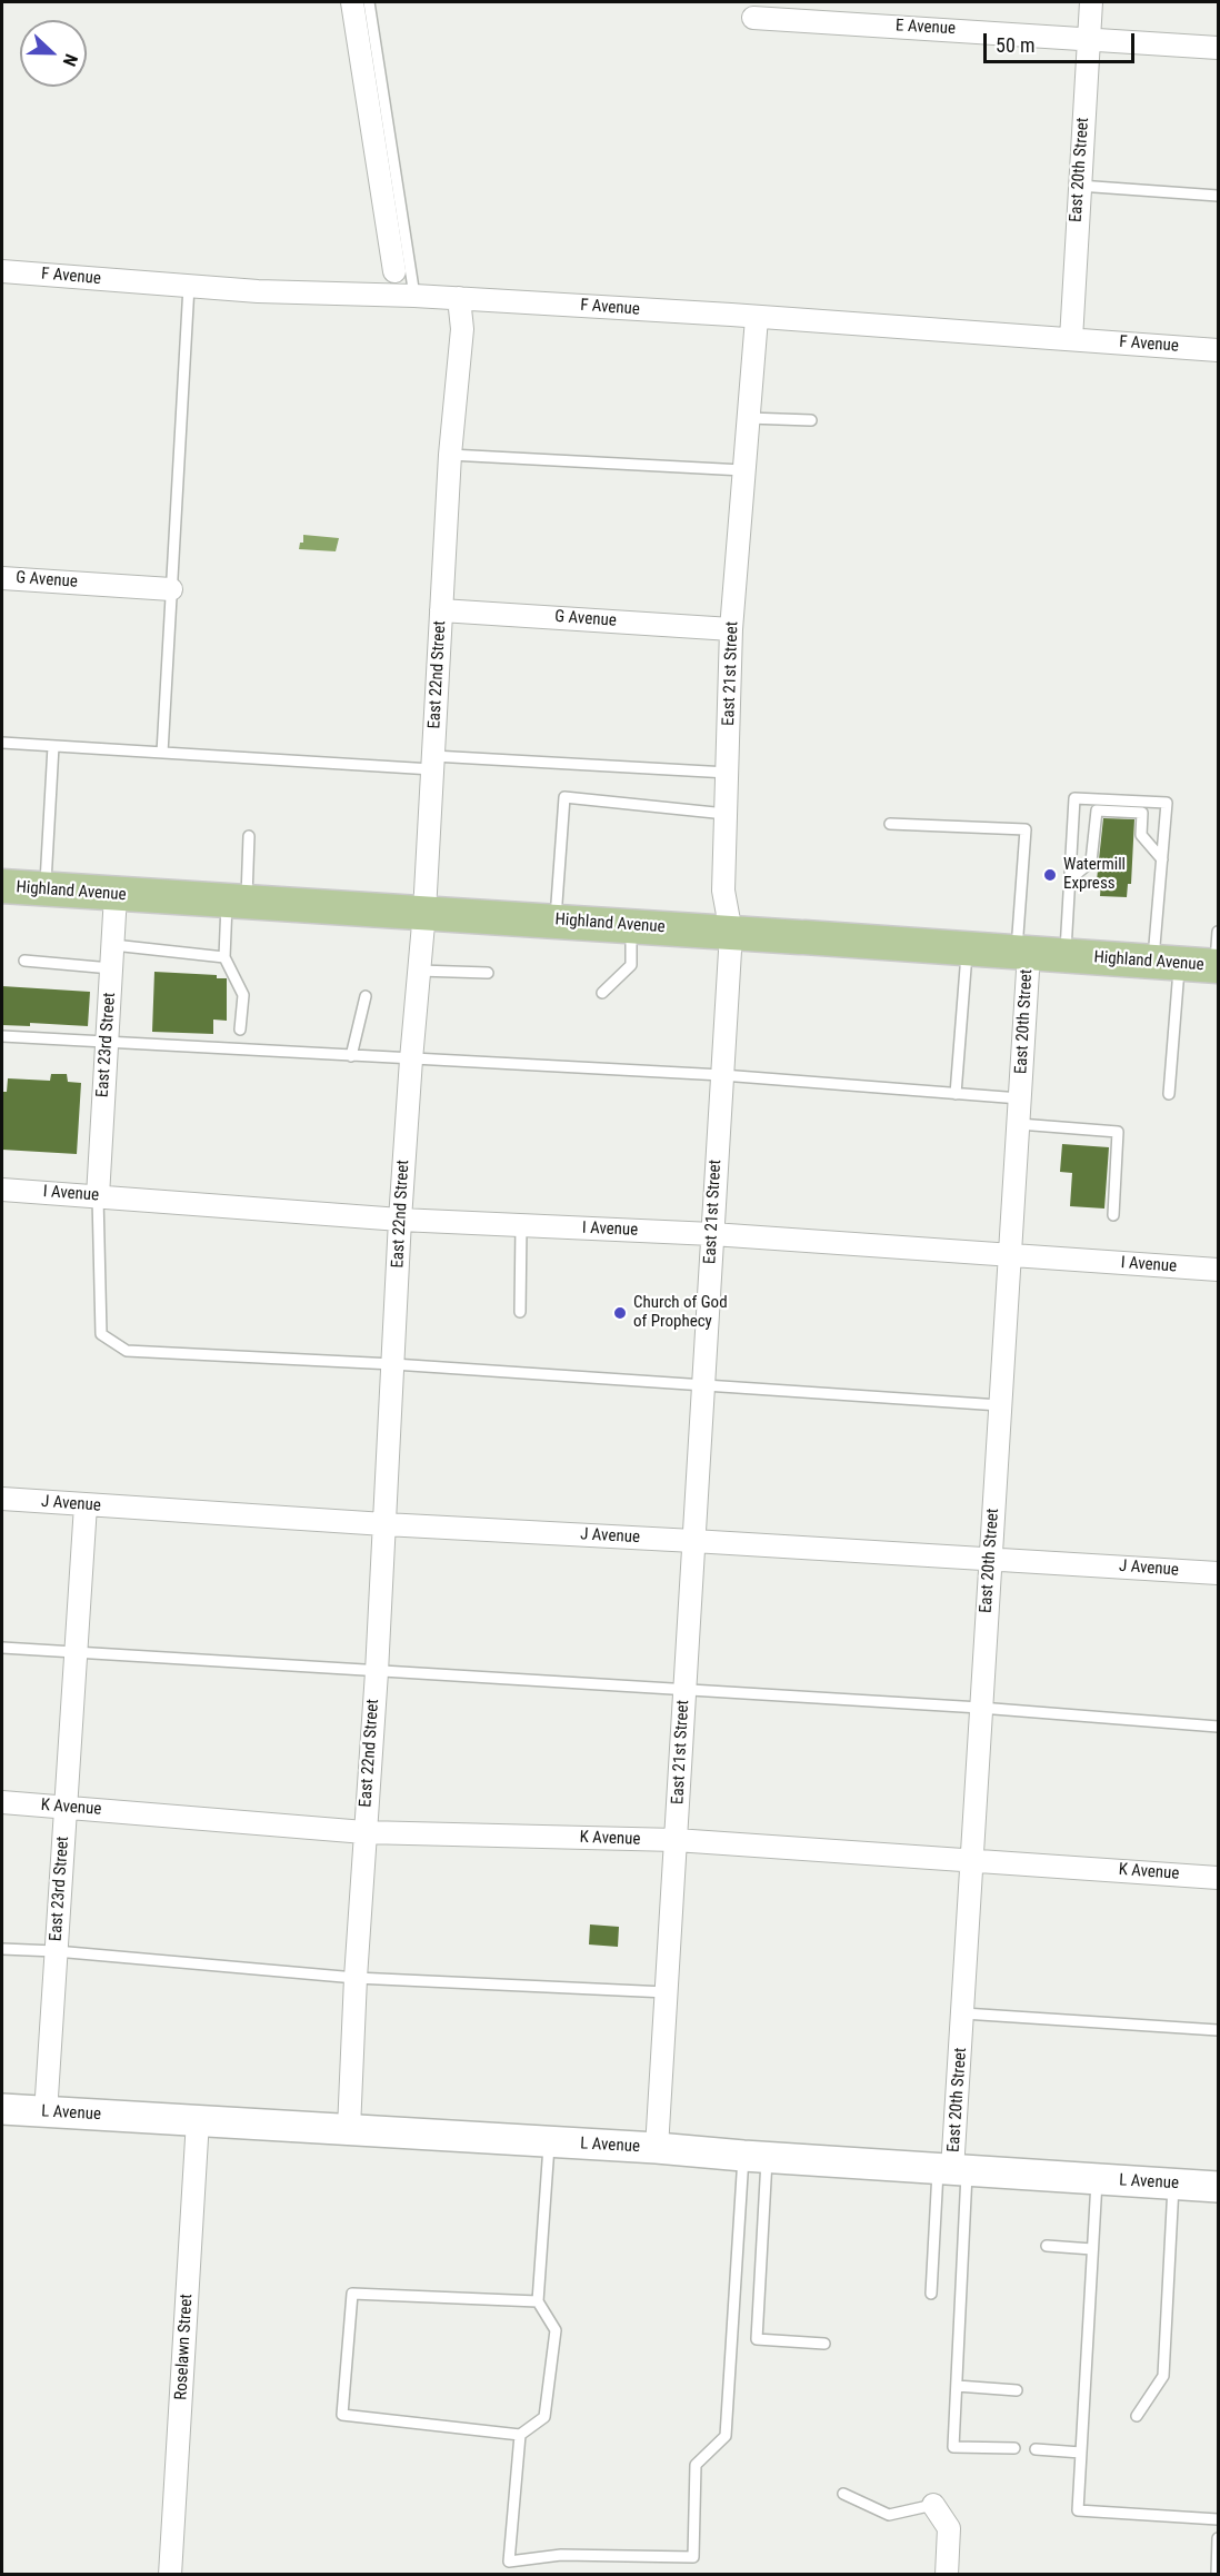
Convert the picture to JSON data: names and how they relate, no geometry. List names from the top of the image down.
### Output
{
  "streets": {
    "main road": ["Highland Avenue"],
    "street": [
      "E Avenue",
      "East 20th Street",
      "F Avenue",
      "G Avenue",
      "East 21st Street",
      "East 22nd Street",
      "East 23rd Street",
      "I Avenue",
      "J Avenue",
      "K Avenue",
      "L Avenue",
      "Roselawn Street"
    ]
  },
  "crossings": [
    ["E Avenue", "East 20th Street"],
    ["East 20th Street", "F Avenue"],
    ["East 20th Street", "Highland Avenue"],
    ["East 20th Street", "I Avenue"],
    ["East 20th Street", "J Avenue"],
    ["East 20th Street", "K Avenue"],
    ["East 20th Street", "L Avenue"],
    ["F Avenue", "East 21st Street"],
    ["F Avenue", "East 22nd Street"],
    ["G Avenue", "East 21st Street"],
    ["G Avenue", "East 22nd Street"],
    ["East 21st Street", "Highland Avenue"],
    ["East 21st Street", "I Avenue"],
    ["East 21st Street", "J Avenue"],
    ["East 21st Street", "K Avenue"],
    ["East 21st Street", "L Avenue"],
    ["East 22nd Street", "Highland Avenue"],
    ["East 22nd Street", "I Avenue"],
    ["East 22nd Street", "J Avenue"],
    ["East 22nd Street", "K Avenue"],
    ["East 22nd Street", "L Avenue"],
    ["Highland Avenue", "East 23rd Street"],
    ["East 23rd Street", "I Avenue"],
    ["East 23rd Street", "J Avenue"],
    ["East 23rd Street", "K Avenue"],
    ["East 23rd Street", "L Avenue"],
    ["L Avenue", "Roselawn Street"]
  ],
  "places": ["Watermill Express", "Church of God of Prophecy"],
  "scale_bar": "50 m",
  "north": "right"
}
